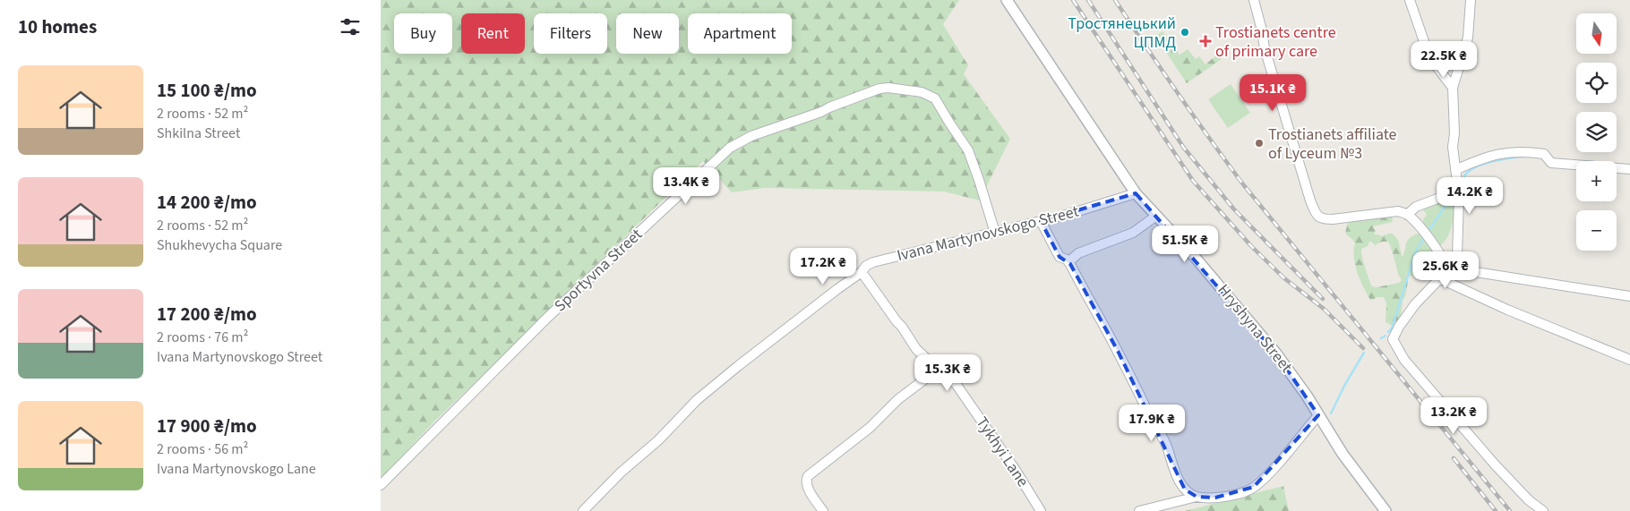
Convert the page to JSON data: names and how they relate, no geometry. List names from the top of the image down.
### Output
{
  "streets": {
    "street": [
      "Ivana Martynovskogo Street",
      "Sportyvna Street",
      "Hryshyna Street",
      "Tykhyi Lane"
    ]
  },
  "crossings": [
    ["Ivana Martynovskogo Street", "Sportyvna Street"],
    ["Ivana Martynovskogo Street", "Hryshyna Street"],
    ["Ivana Martynovskogo Street", "Tykhyi Lane"]
  ],
  "places": {
    "other": ["Тростянецький ЦПМД", "Trostianets affiliate of Lyceum №3"],
    "health": ["Trostianets centre of primary care"]
  },
  "north": "bottom",
  "page": {
    "heading": "10 homes",
    "map_buttons": ["+", "−"],
    "chip": [
      "Buy",
      "Rent",
      "Filters",
      "New",
      "Apartment"
    ],
    "price": [
      "22.5K ₴",
      "15.1K ₴",
      "13.4K ₴",
      "14.2K ₴",
      "51.5K ₴",
      "17.2K ₴",
      "25.6K ₴",
      "15.3K ₴",
      "13.2K ₴",
      "17.9K ₴"
    ],
    "list": [
      {
        "name": "15 100 ₴/mo",
        "note": "2 rooms · 52 m² · Shkilna Street"
      },
      {
        "name": "14 200 ₴/mo",
        "note": "2 rooms · 52 m² · Shukhevycha Square"
      },
      {
        "name": "17 200 ₴/mo",
        "note": "2 rooms · 76 m² · Ivana Martynovskogo Street"
      },
      {
        "name": "17 900 ₴/mo",
        "note": "2 rooms · 56 m² · Ivana Martynovskogo Lane"
      }
    ]
  }
}
